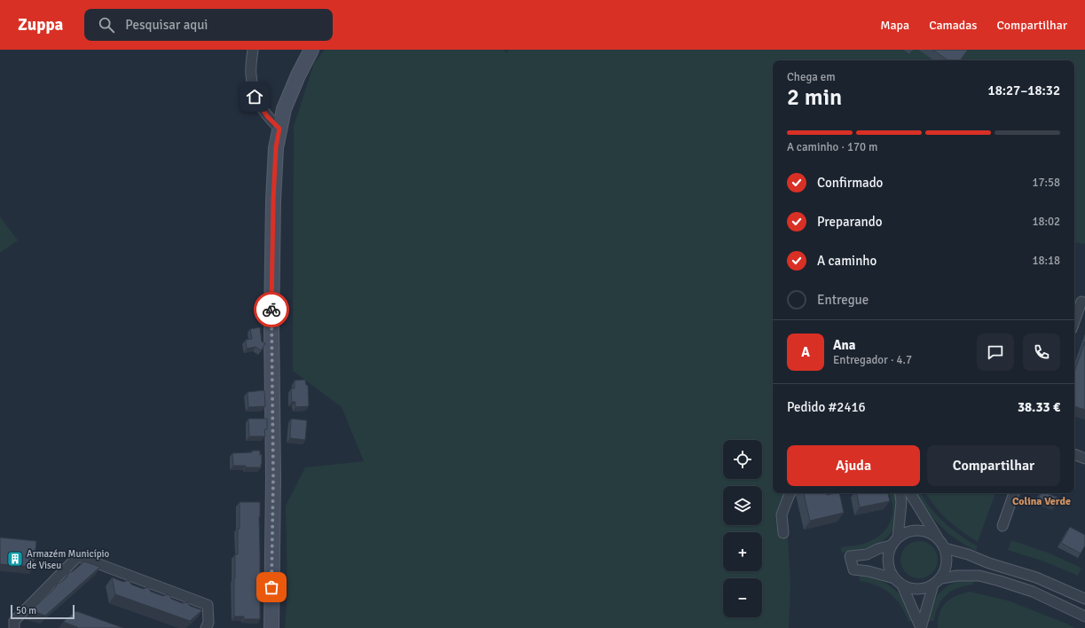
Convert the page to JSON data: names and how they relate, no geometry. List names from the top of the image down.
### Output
{
  "districts": ["Colina Verde"],
  "places": {
    "building": ["Armazém Município de Viseu"]
  },
  "scale_bar": "50 m",
  "page": {
    "header": "Zuppa",
    "search": "Pesquisar aqui",
    "nav": ["Mapa", "Camadas", "Compartilhar"],
    "heading": ["2 min", "Chega em", "18:27–18:32"],
    "panel": [
      "Ana",
      "Entregador · 4.7",
      "Pedido #2416",
      "38.33 €"
    ],
    "bar": "A caminho · 170 m",
    "list": [
      ["Confirmado", "17:58"],
      ["Preparando", "18:02"],
      ["A caminho", "18:18"],
      "Entregue"
    ],
    "round": "A",
    "buttons": ["Ajuda", "Compartilhar"],
    "map_buttons": ["+", "−"],
    "scale": "50 m"
  }
}
